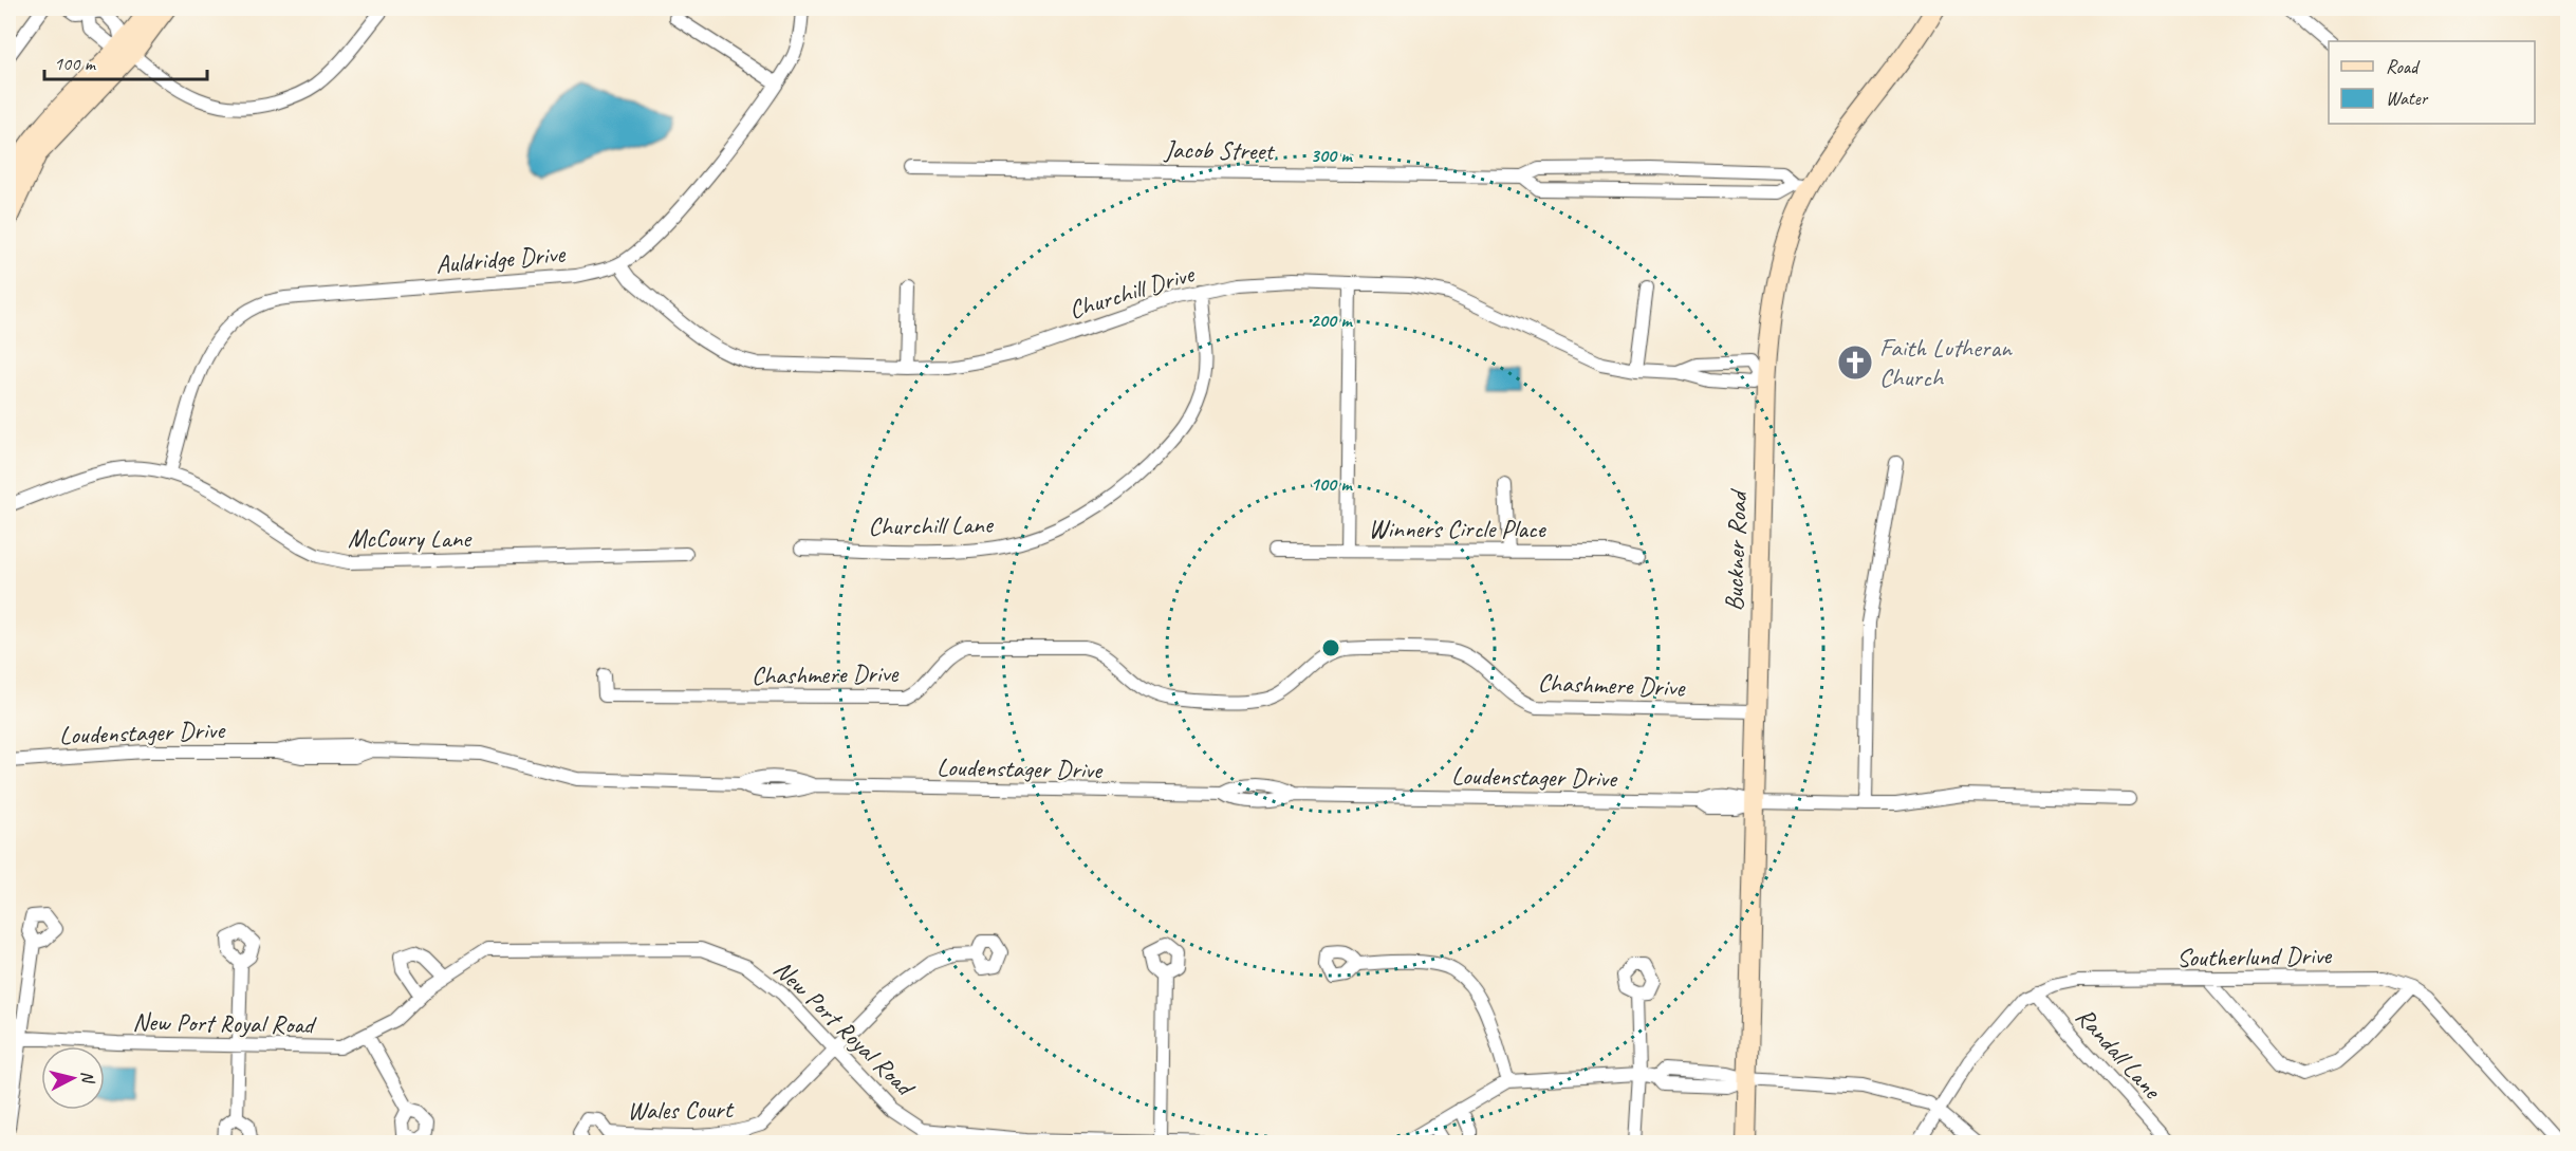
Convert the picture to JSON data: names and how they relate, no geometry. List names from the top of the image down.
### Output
{
  "streets": {
    "street": [
      "Jacob Street",
      "Auldridge Drive",
      "Churchill Drive",
      "Churchill Lane",
      "Winners Circle Place",
      "McCoury Lane",
      "Buckner Road",
      "Chashmere Drive",
      "Loudenstager Drive",
      "Southerlund Drive",
      "New Port Royal Road",
      "Randall Lane",
      "Wales Court"
    ]
  },
  "crossings": [
    ["Jacob Street", "Buckner Road"],
    ["Auldridge Drive", "Churchill Drive"],
    ["Auldridge Drive", "McCoury Lane"],
    ["Churchill Drive", "Churchill Lane"],
    ["Churchill Drive", "Buckner Road"],
    ["Buckner Road", "Chashmere Drive"],
    ["Buckner Road", "Loudenstager Drive"],
    ["Southerlund Drive", "Randall Lane"],
    ["New Port Royal Road", "Wales Court"]
  ],
  "places": {
    "church": ["Faith Lutheran Church"]
  },
  "legend": ["Road", "Water"],
  "scale_bar": "100 m",
  "north": "right",
  "rings": ["300 m", "200 m", "100 m"]
}
